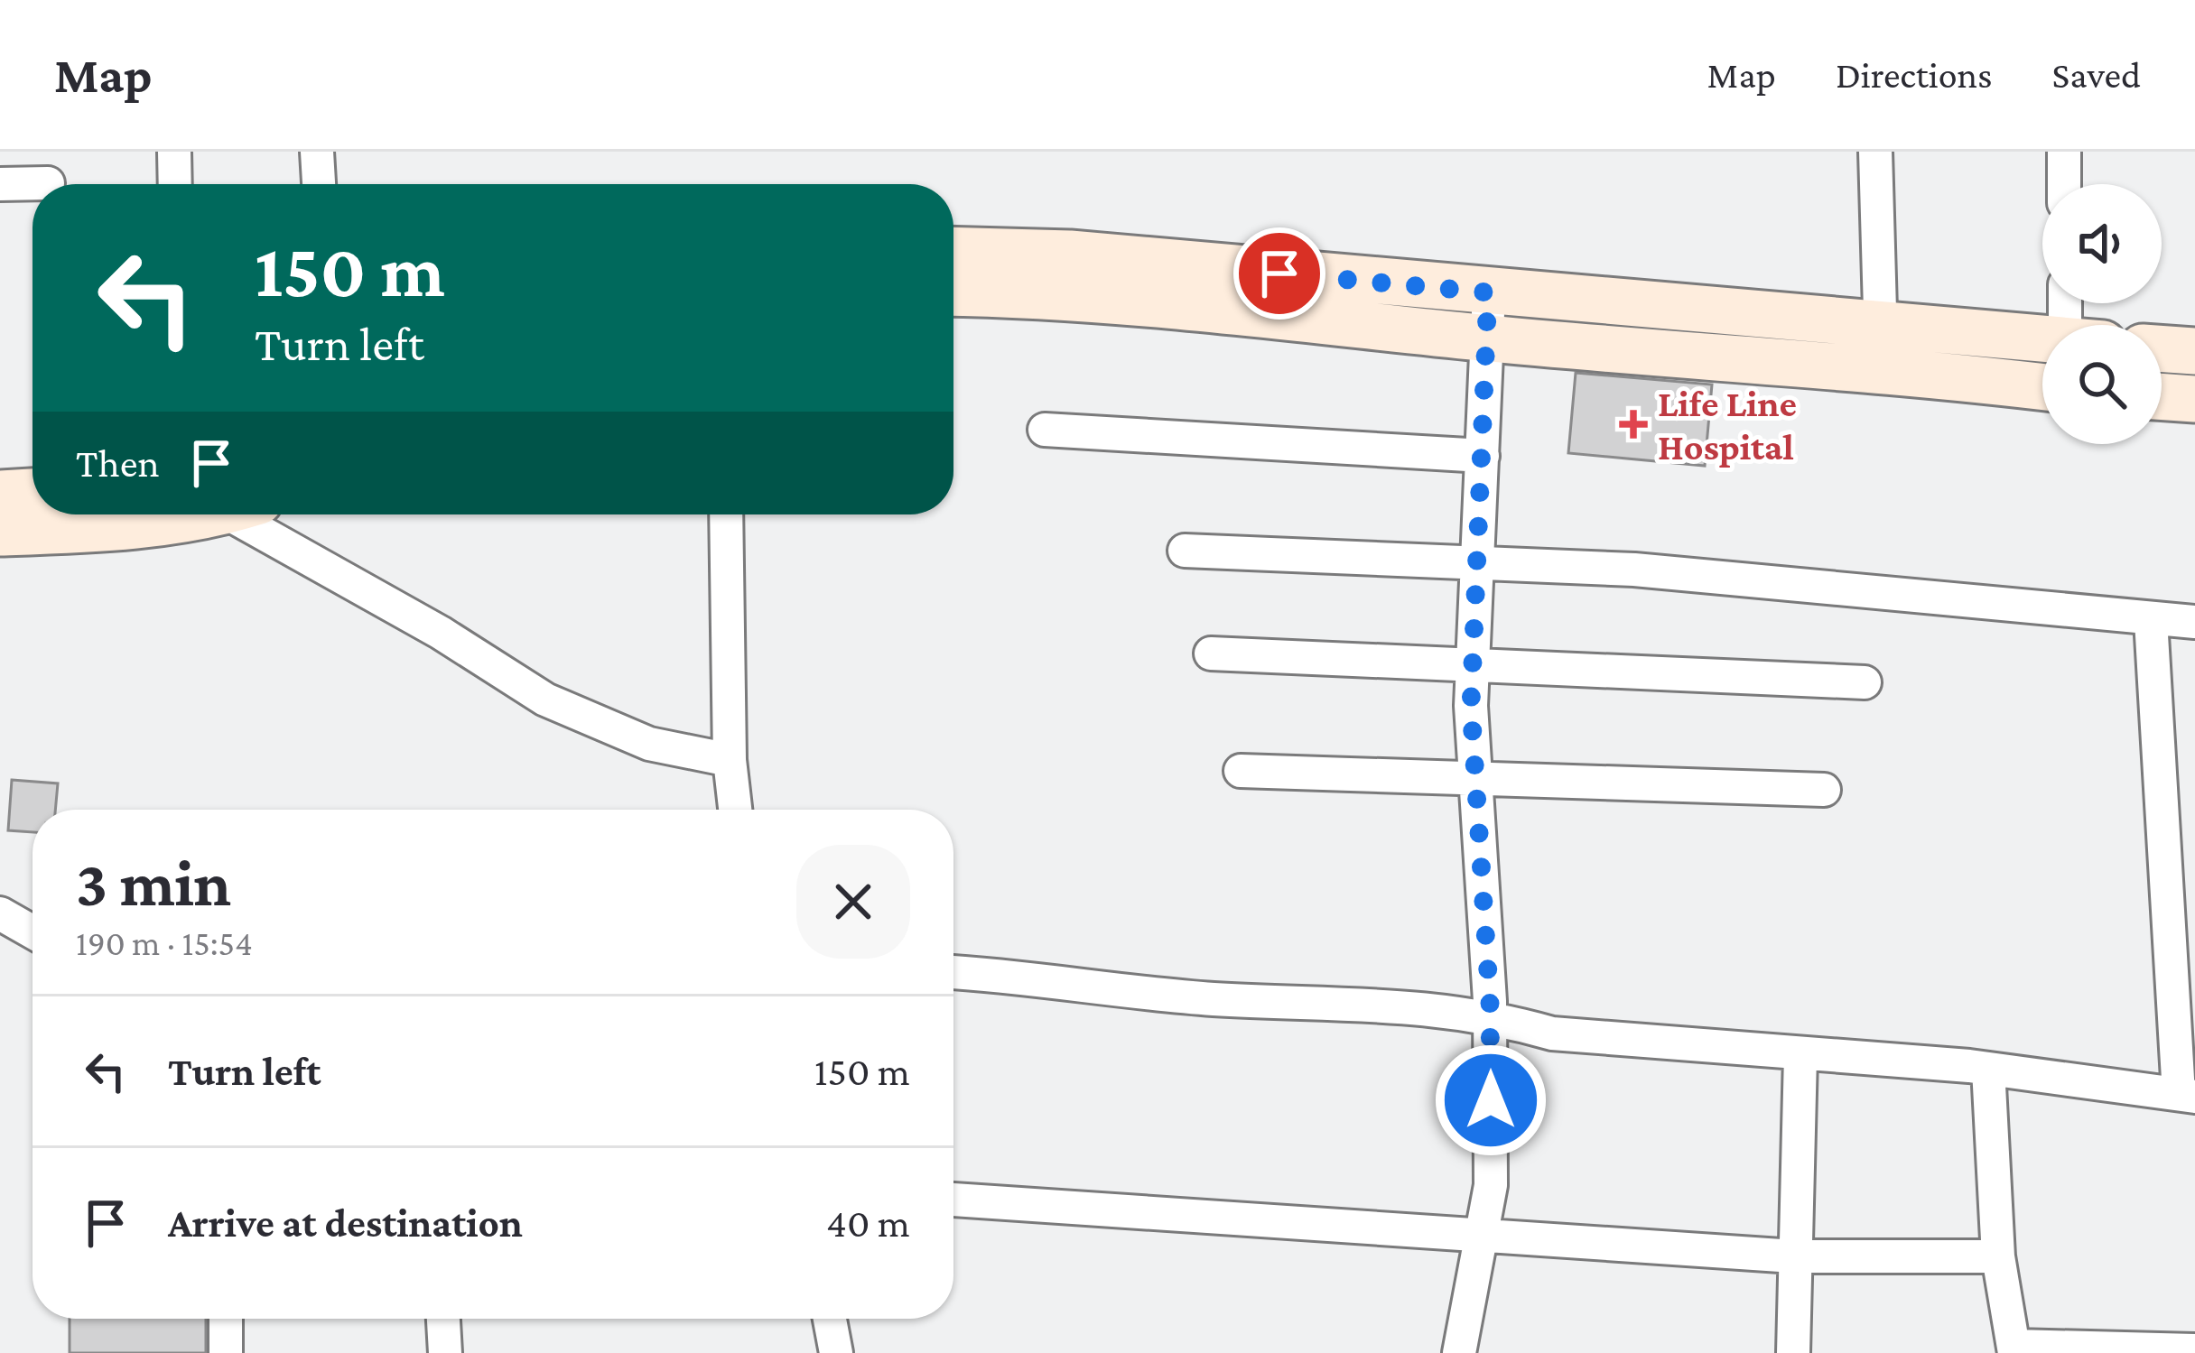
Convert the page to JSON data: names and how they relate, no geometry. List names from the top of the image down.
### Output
{
  "places": {
    "health": ["Life Line Hospital"]
  },
  "page": {
    "header": "Map",
    "nav": ["Map", "Directions", "Saved"],
    "turn": ["150 m", "Turn left"],
    "then": "Then",
    "heading": ["3 min", "190 m · 15:54"],
    "list": [
      {
        "name": "Turn left",
        "value": "150 m"
      },
      {
        "name": "Arrive at destination",
        "value": "40 m"
      }
    ]
  }
}
